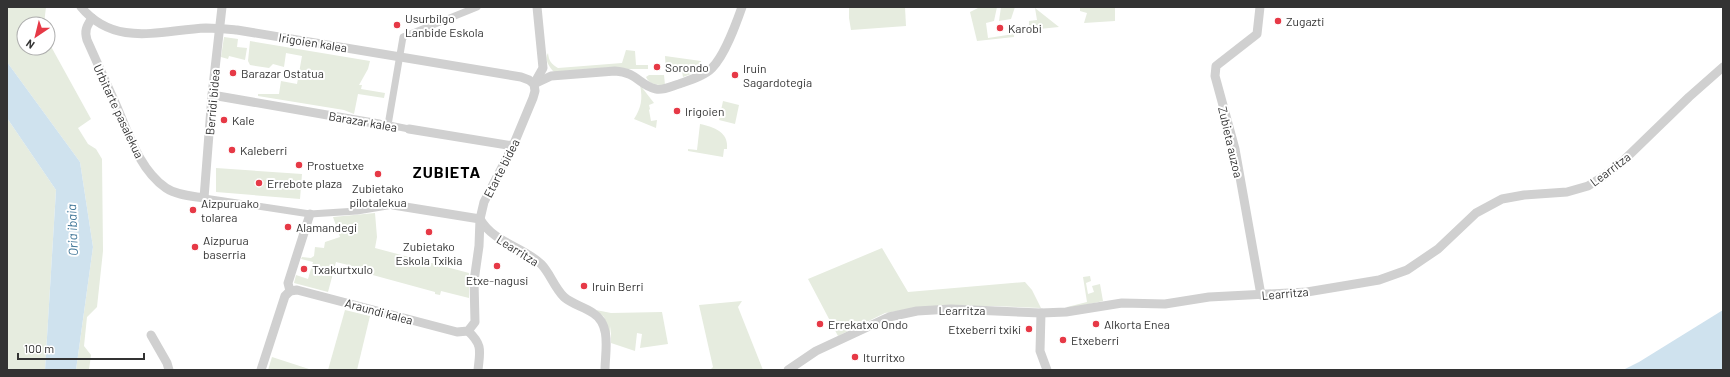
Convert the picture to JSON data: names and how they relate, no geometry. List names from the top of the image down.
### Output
{
  "streets": {
    "street": [
      "Irigoien kalea",
      "Berridi bidea",
      "Urbitarte pasalekua",
      "Barazar kalea",
      "Zubieta auzoa",
      "Etarte bidea",
      "Learritza",
      "Araundi kalea"
    ]
  },
  "crossings": [
    ["Irigoien kalea", "Berridi bidea"],
    ["Irigoien kalea", "Urbitarte pasalekua"],
    ["Irigoien kalea", "Etarte bidea"],
    ["Berridi bidea", "Urbitarte pasalekua"],
    ["Berridi bidea", "Barazar kalea"],
    ["Barazar kalea", "Etarte bidea"],
    ["Zubieta auzoa", "Learritza"],
    ["Etarte bidea", "Learritza"],
    ["Etarte bidea", "Araundi kalea"]
  ],
  "districts": ["ZUBIETA"],
  "water": ["Oria ibaia"],
  "places": [
    "Zugazti",
    "Usurbilgo Lanbide Eskola",
    "Karobi",
    "Sorondo",
    "Barazar Ostatua",
    "Iruin Sagardotegia",
    "Irigoien",
    "Kale",
    "Kaleberri",
    "Prostuetxe",
    "Zubietako pilotalekua",
    "Errebote plaza",
    "Aizpuruako tolarea",
    "Alamandegi",
    "Zubietako Eskola Txikia",
    "Aizpurua baserria",
    "Etxe-nagusi",
    "Txakurtxulo",
    "Iruin Berri",
    "Errekatxo Ondo",
    "Alkorta Enea",
    "Etxeberri txiki",
    "Etxeberri",
    "Iturritxo"
  ],
  "scale_bar": "100 m",
  "north": "bottom left"
}
